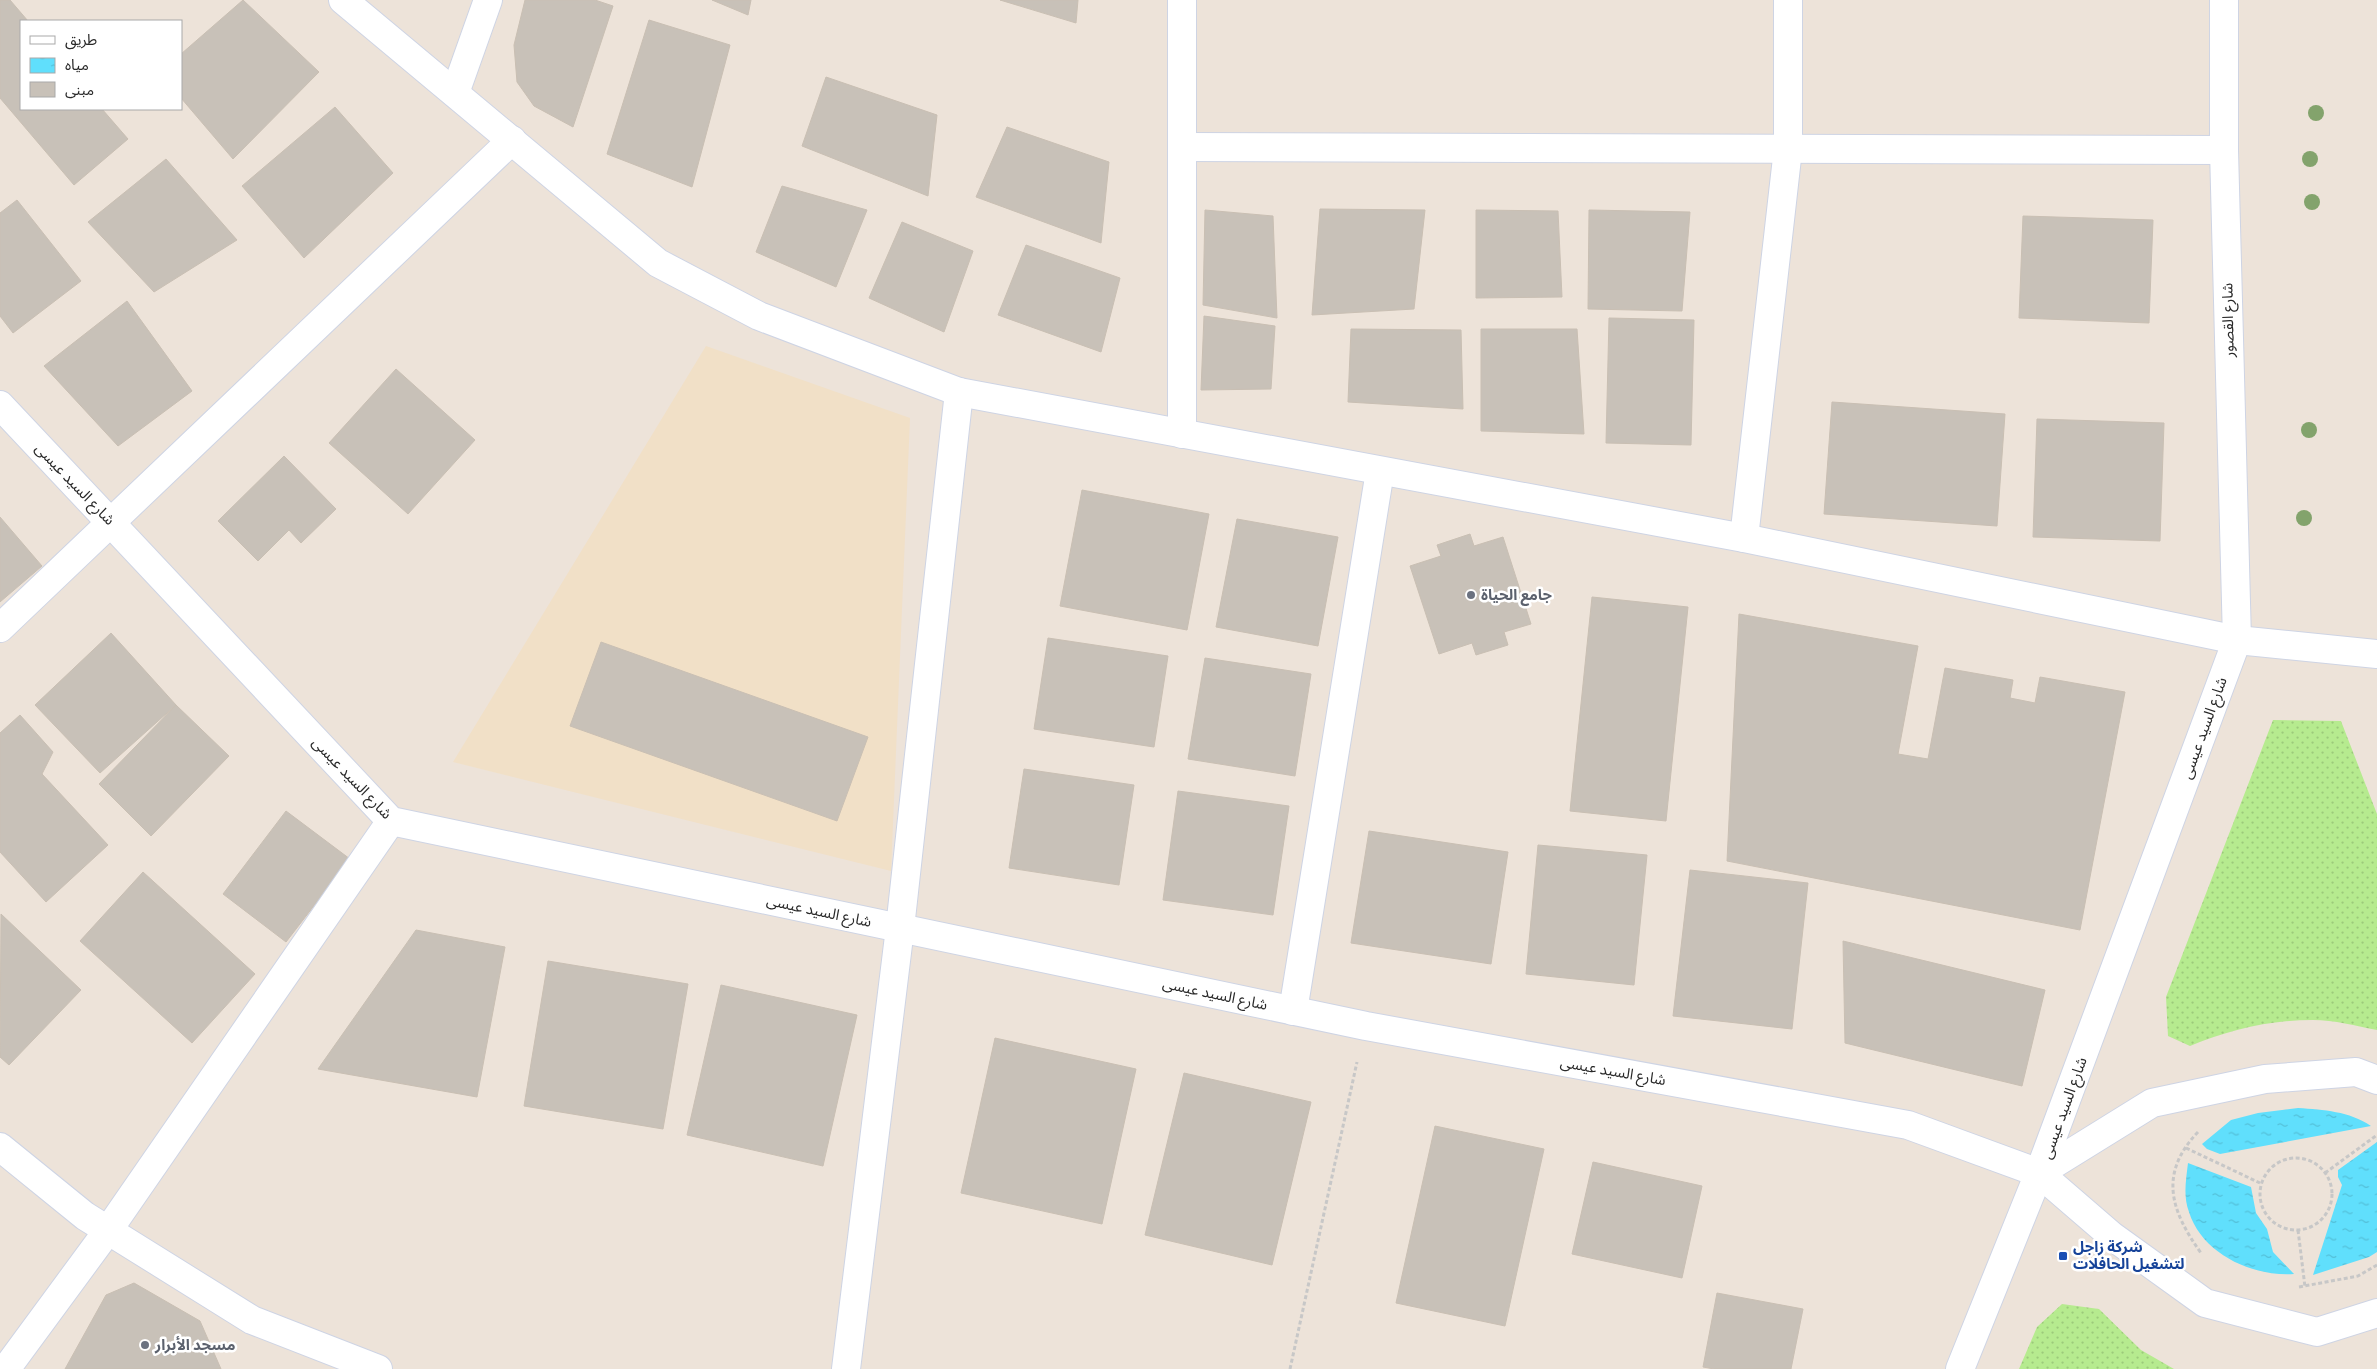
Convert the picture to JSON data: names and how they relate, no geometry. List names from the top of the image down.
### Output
{
  "streets": {
    "street": ["شارع القصور", "شارع السيد عيسى"]
  },
  "crossings": [
    ["شارع القصور", "شارع السيد عيسى"]
  ],
  "places": {
    "other": ["جامع الحياة", "مسجد الأبرار"],
    "transit": ["شركة زاجل لتشغيل الحافلات"]
  },
  "legend": ["طريق", "مياه", "مبنى"]
}
